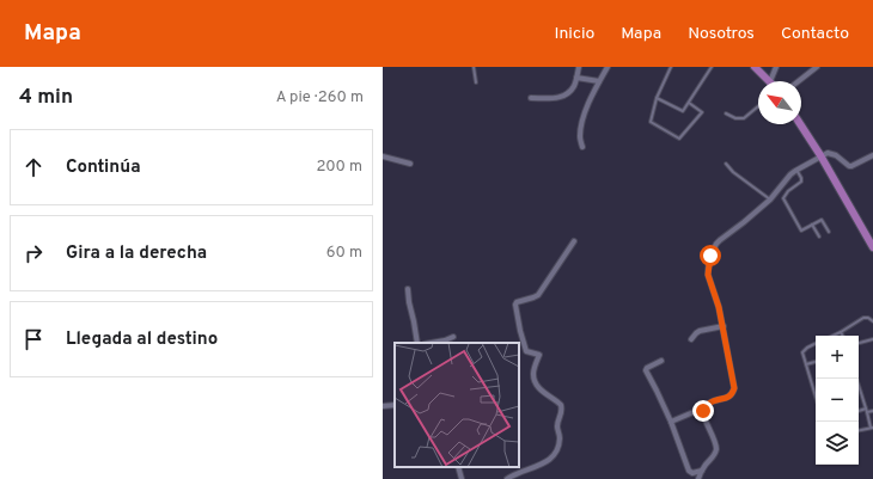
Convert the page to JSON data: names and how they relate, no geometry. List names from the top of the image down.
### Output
{
  "north": "top left",
  "page": {
    "header": "Mapa",
    "nav": [
      "Inicio",
      "Mapa",
      "Nosotros",
      "Contacto"
    ],
    "heading": ["4 min", "A pie · 260 m"],
    "list": [
      ["Continúa", "200 m"],
      ["Gira a la derecha", "60 m"],
      "Llegada al destino"
    ],
    "map_buttons": ["+", "−"]
  }
}
